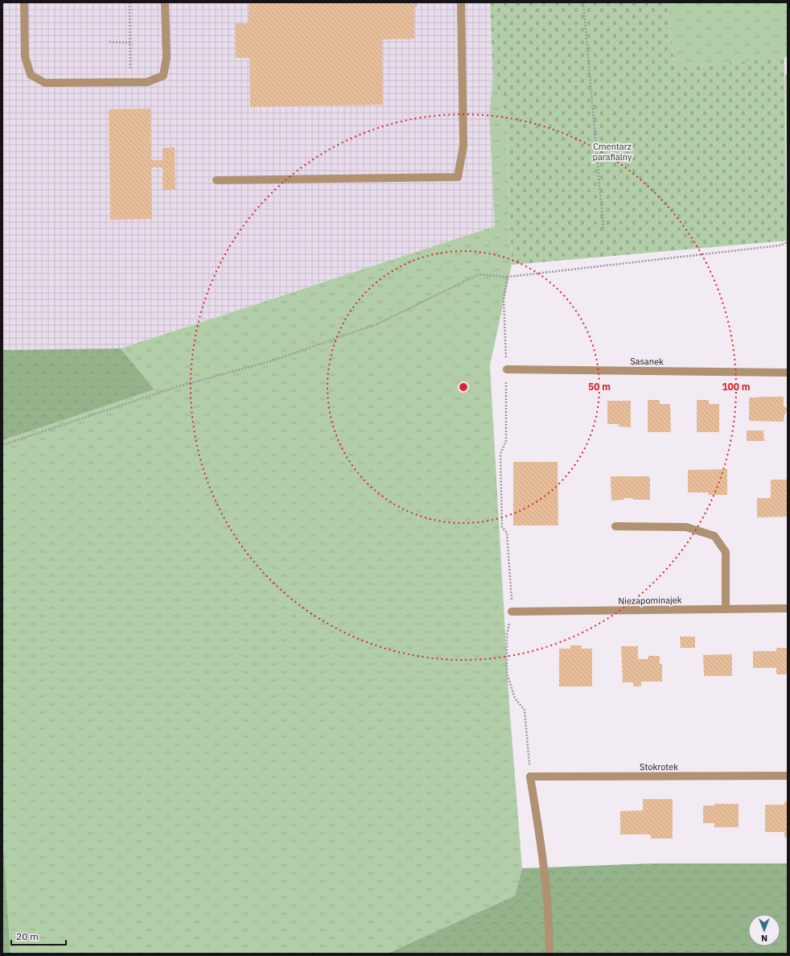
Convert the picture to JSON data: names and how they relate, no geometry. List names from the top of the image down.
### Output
{
  "streets": {
    "street": ["Sasanek", "Niezapominajek", "Stokrotek"]
  },
  "parks": ["Cmentarz parafialny"],
  "scale_bar": "20 m",
  "north": "bottom",
  "rings": ["50 m", "100 m"]
}
